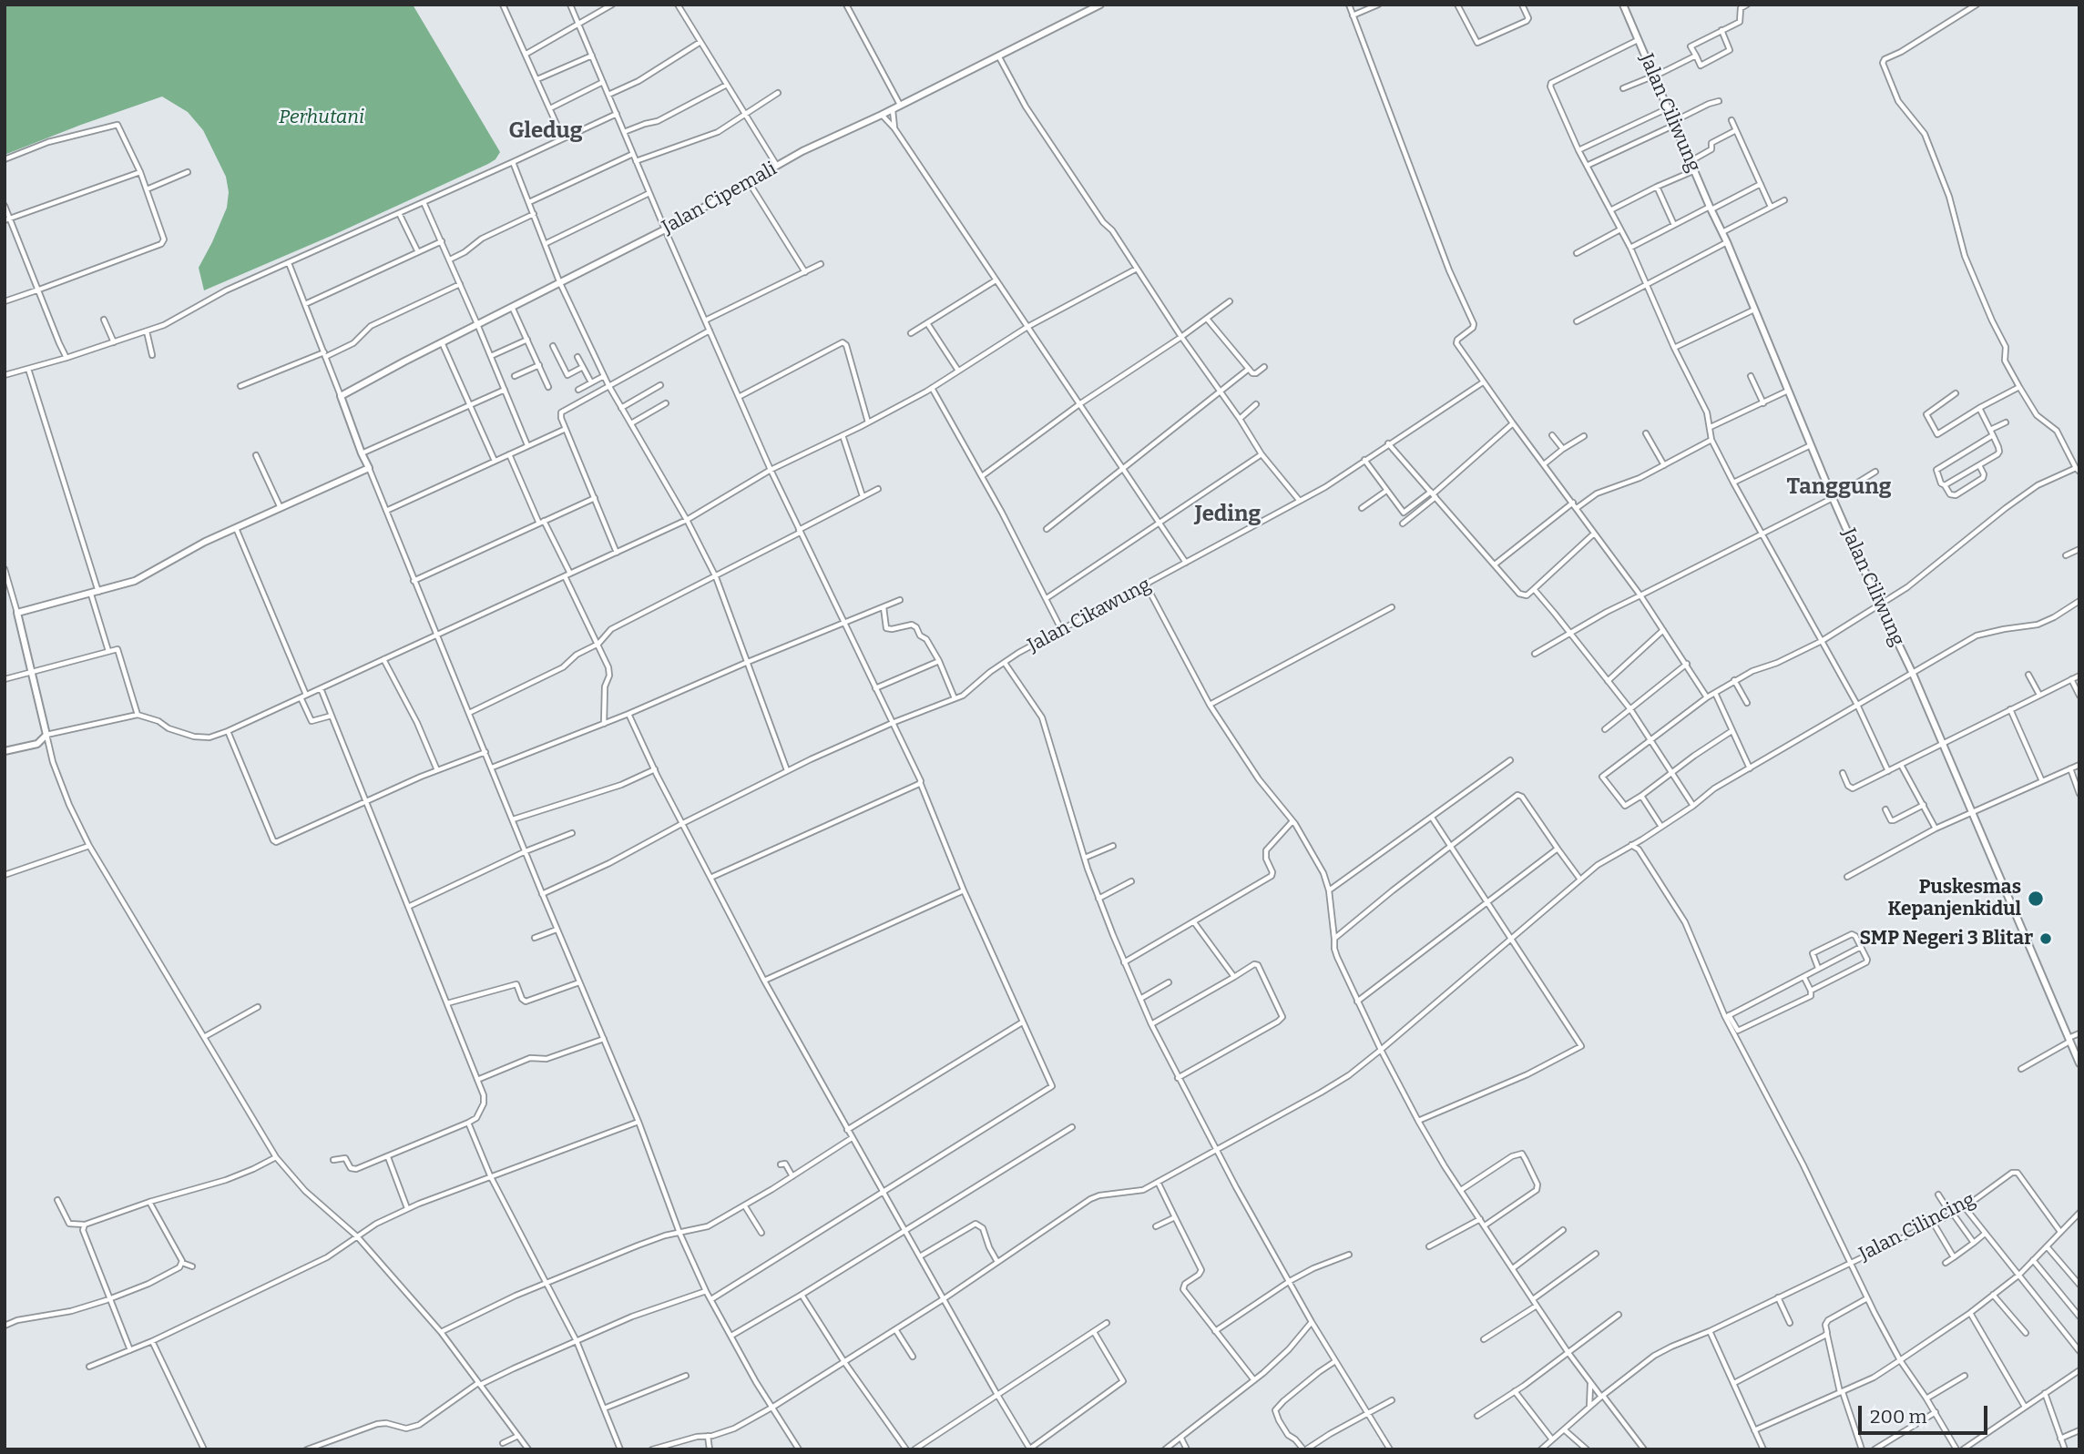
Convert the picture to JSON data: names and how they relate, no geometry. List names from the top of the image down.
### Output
{
  "streets": {
    "main road": ["Jalan Ciliwung", "Jalan Cipemali"],
    "street": ["Jalan Cikawung", "Jalan Cilincing"]
  },
  "districts": ["Gledug", "Tanggung", "Jeding"],
  "parks": ["Perhutani"],
  "places": ["Puskesmas Kepanjenkidul", "SMP Negeri 3 Blitar"],
  "scale_bar": "200 m"
}
